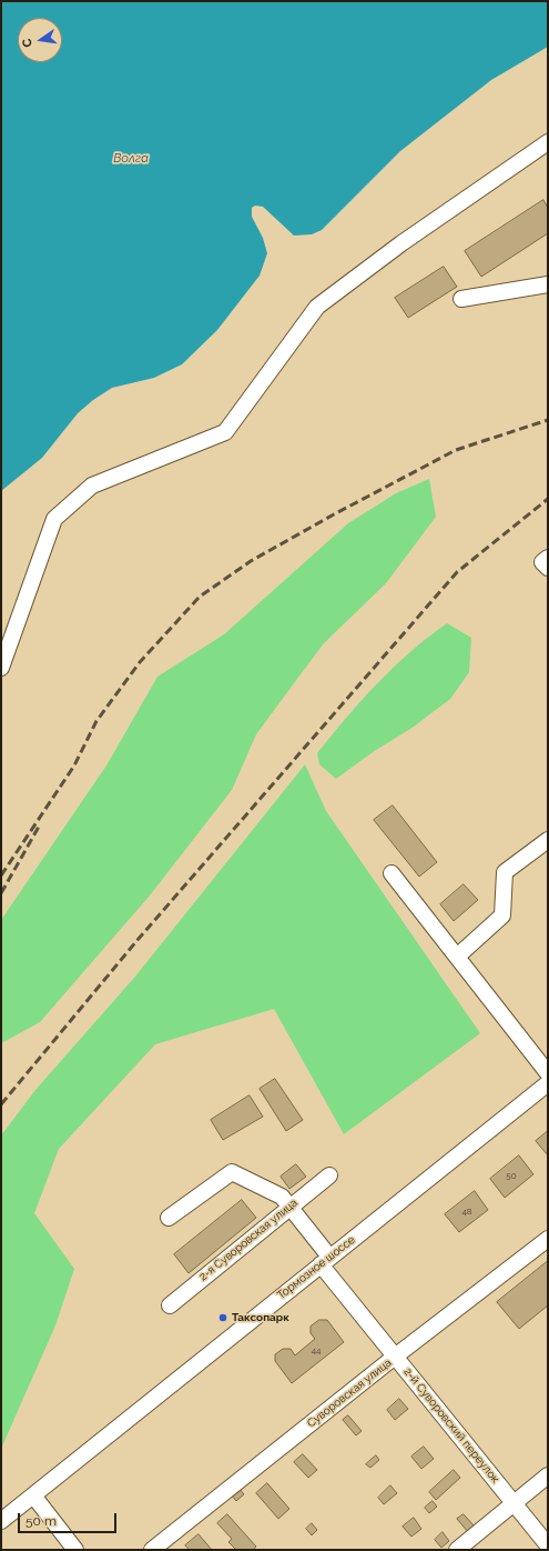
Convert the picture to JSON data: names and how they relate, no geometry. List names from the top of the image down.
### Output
{
  "streets": {
    "street": [
      "2-я Суворовская улица",
      "Тормозное шоссе",
      "Суворовская улица",
      "2-й Суворовский переулок"
    ]
  },
  "crossings": [
    ["2-я Суворовская улица", "2-й Суворовский переулок"],
    ["Тормозное шоссе", "2-й Суворовский переулок"],
    ["Суворовская улица", "2-й Суворовский переулок"]
  ],
  "water": ["Волга"],
  "places": ["Таксопарк"],
  "house_numbers": ["50", "48", "44"],
  "scale_bar": "50 m",
  "north": "left"
}
